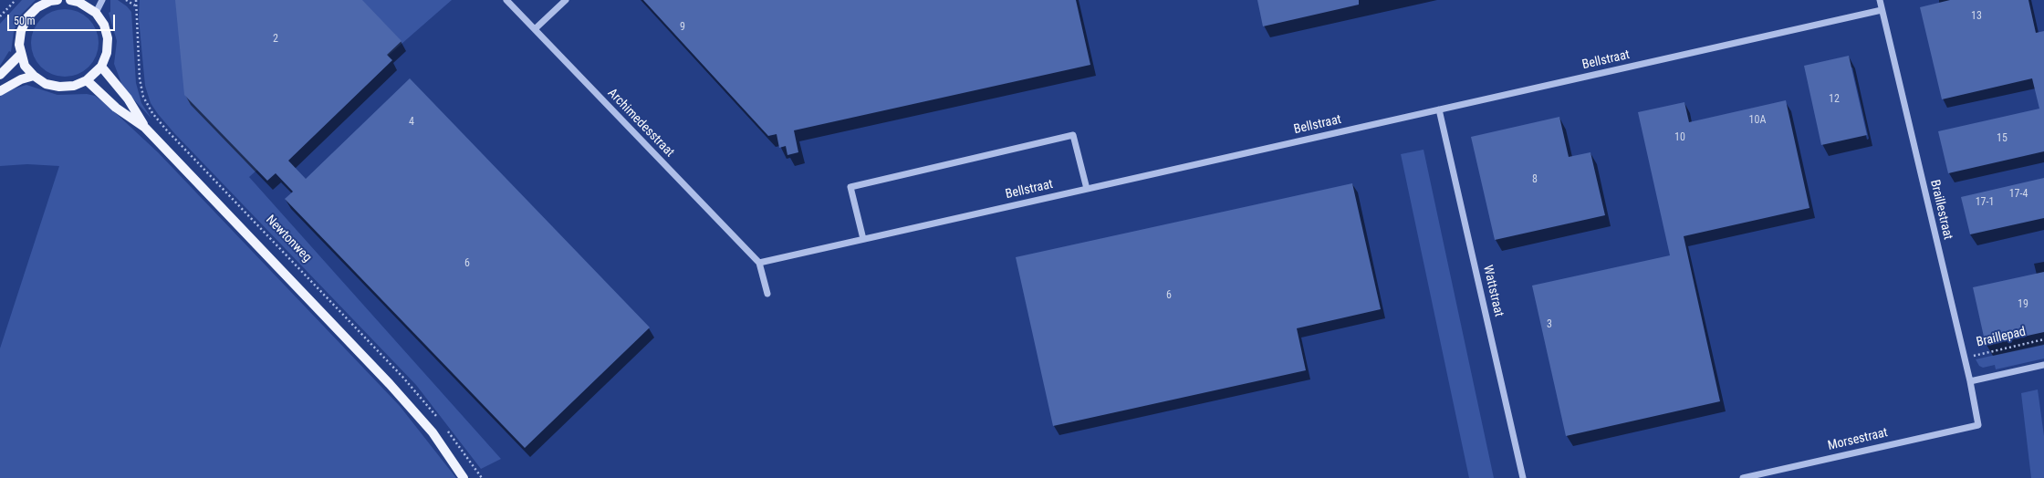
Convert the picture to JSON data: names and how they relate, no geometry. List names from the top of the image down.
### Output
{
  "streets": {
    "main road": ["Newtonweg"],
    "street": [
      "Bellstraat",
      "Archimedesstraat",
      "Braillestraat",
      "Wattstraat",
      "Morsestraat"
    ],
    "path": ["Braillepad"]
  },
  "crossings": [
    ["Bellstraat", "Archimedesstraat"],
    ["Bellstraat", "Braillestraat"],
    ["Bellstraat", "Wattstraat"],
    ["Braillestraat", "Braillepad"],
    ["Braillestraat", "Morsestraat"]
  ],
  "house_numbers": [
    "13",
    "9",
    "2",
    "12",
    "10A",
    "4",
    "10",
    "15",
    "8",
    "17-4",
    "17-1",
    "6",
    "6",
    "19",
    "3"
  ],
  "scale_bar": "50 m"
}
